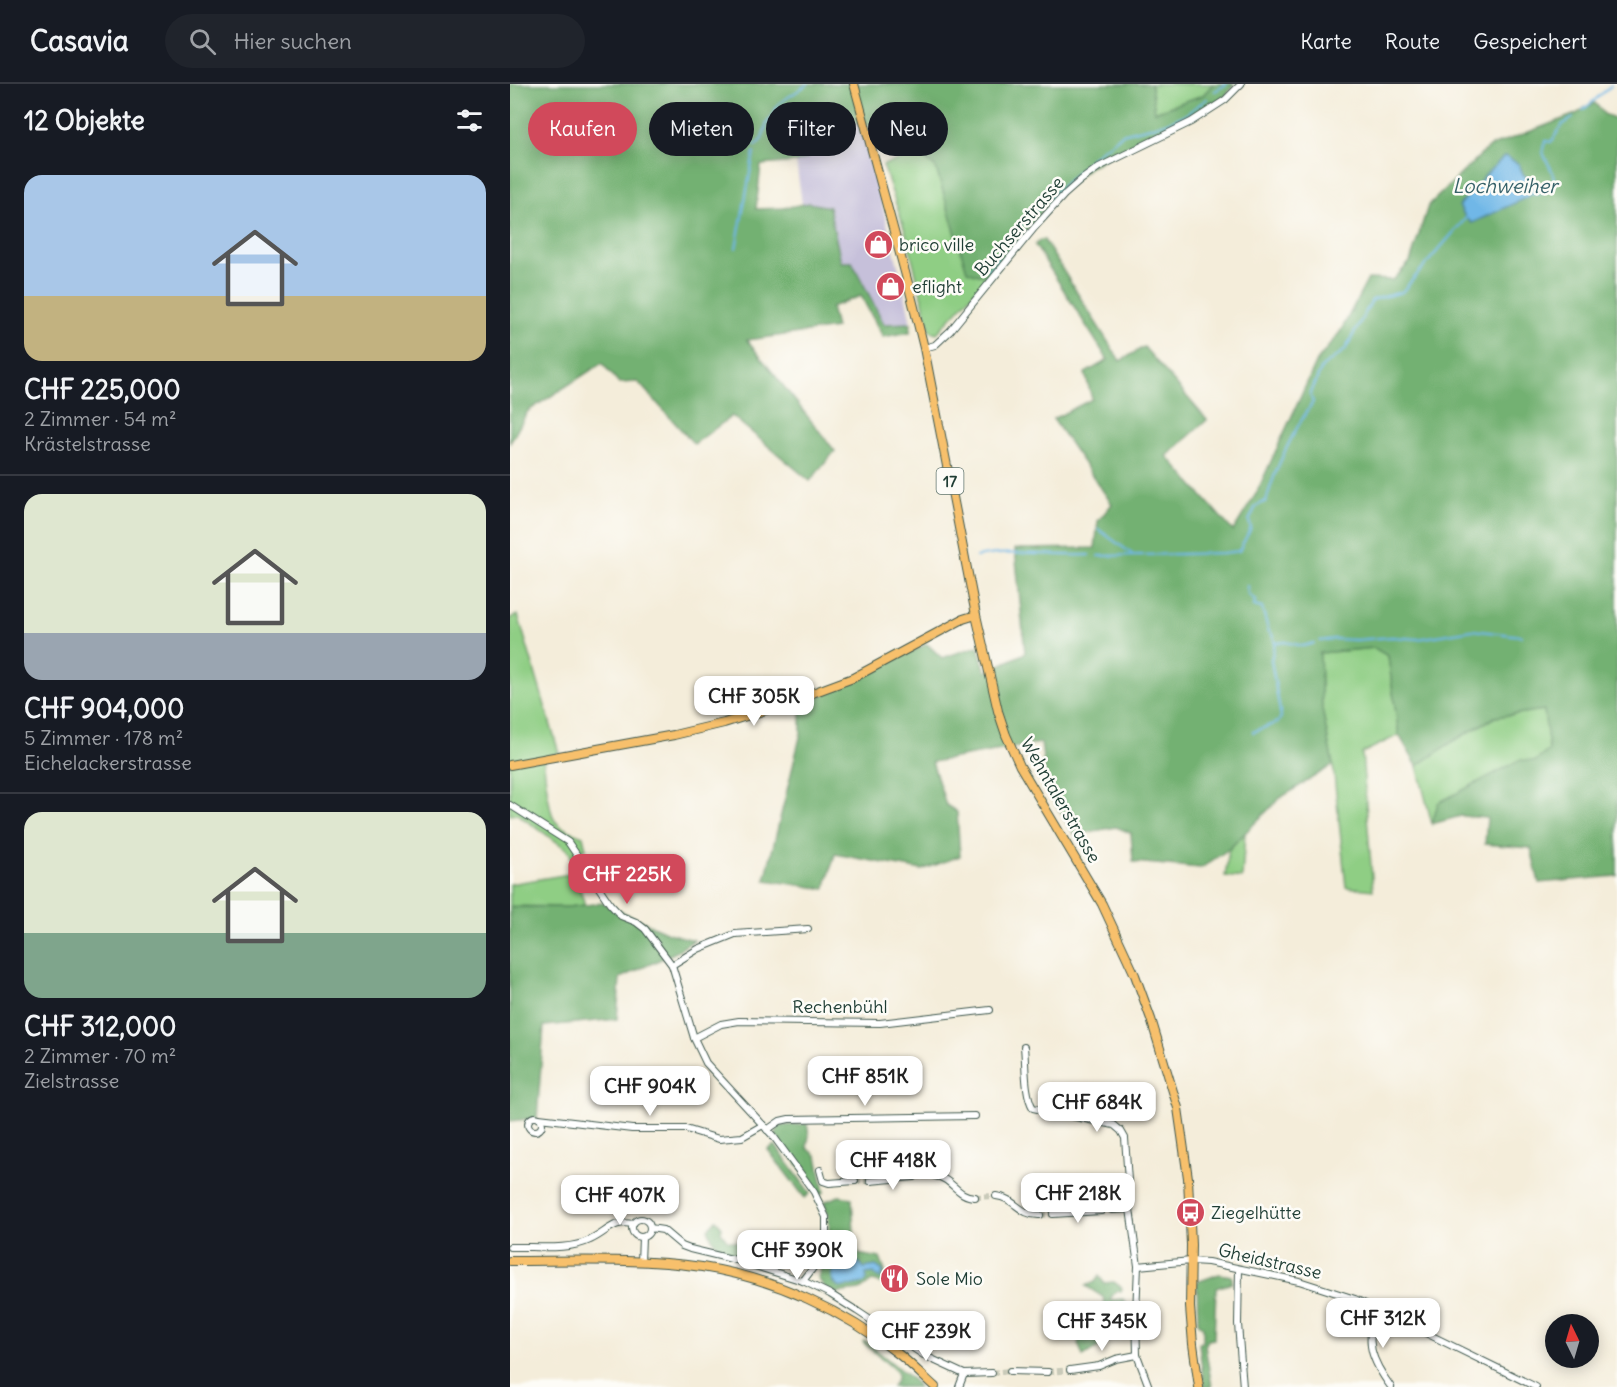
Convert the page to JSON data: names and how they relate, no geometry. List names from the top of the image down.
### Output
{
  "streets": {
    "main road": ["17", "Wehntalerstrasse"],
    "street": ["Buchserstrasse", "Rechenbühl", "Gheidstrasse"]
  },
  "crossings": [
    ["Buchserstrasse", "Wehntalerstrasse"],
    ["Wehntalerstrasse", "Gheidstrasse"]
  ],
  "water": ["Lochweiher"],
  "places": {
    "shop": ["brico ville", "eflight"],
    "bus stop": ["Ziegelhütte"],
    "restaurant": ["Sole Mio"]
  },
  "north": "top",
  "page": {
    "header": "Casavia",
    "search": "Hier suchen",
    "nav": ["Karte", "Route", "Gespeichert"],
    "heading": "12 Objekte",
    "chip": [
      "Kaufen",
      "Mieten",
      "Filter",
      "Neu"
    ],
    "list": [
      {
        "name": "CHF 225,000",
        "note": "2 Zimmer · 54 m² · Krästelstrasse"
      },
      {
        "name": "CHF 904,000",
        "note": "5 Zimmer · 178 m² · Eichelackerstrasse"
      },
      {
        "name": "CHF 312,000",
        "note": "2 Zimmer · 70 m² · Zielstrasse"
      }
    ],
    "price": [
      "CHF 305K",
      "CHF 225K",
      "CHF 851K",
      "CHF 904K",
      "CHF 684K",
      "CHF 418K",
      "CHF 218K",
      "CHF 407K",
      "CHF 390K",
      "CHF 312K",
      "CHF 345K",
      "CHF 239K"
    ]
  }
}
